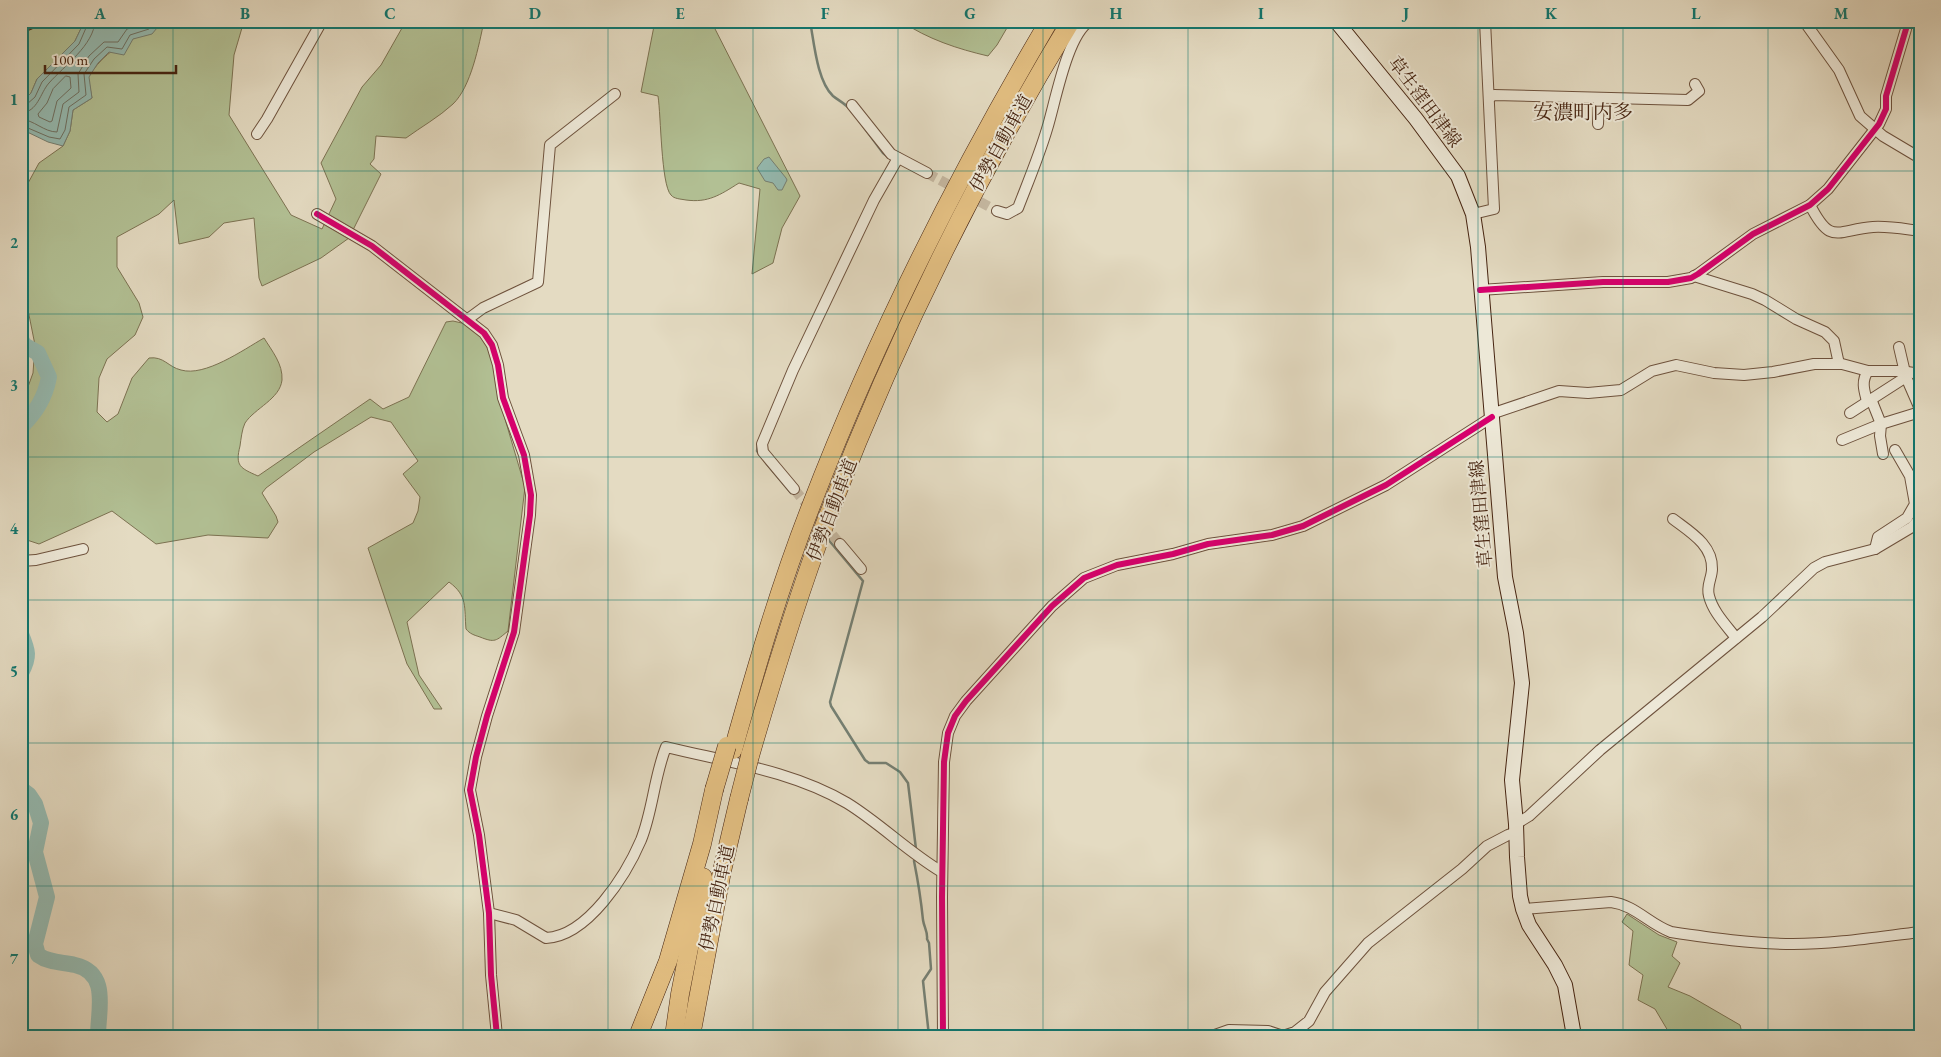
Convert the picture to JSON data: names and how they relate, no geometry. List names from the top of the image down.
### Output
{
  "streets": {
    "highway": ["伊勢自動車道"],
    "main road": ["草生窪田津線"]
  },
  "districts": ["安濃町内多"],
  "scale_bar": "100 m",
  "grid": {
    "columns": [
      "A",
      "B",
      "C",
      "D",
      "E",
      "F",
      "G",
      "H",
      "I",
      "J",
      "K",
      "L",
      "M"
    ],
    "rows": [
      "1",
      "2",
      "3",
      "4",
      "5",
      "6",
      "7"
    ]
  }
}
